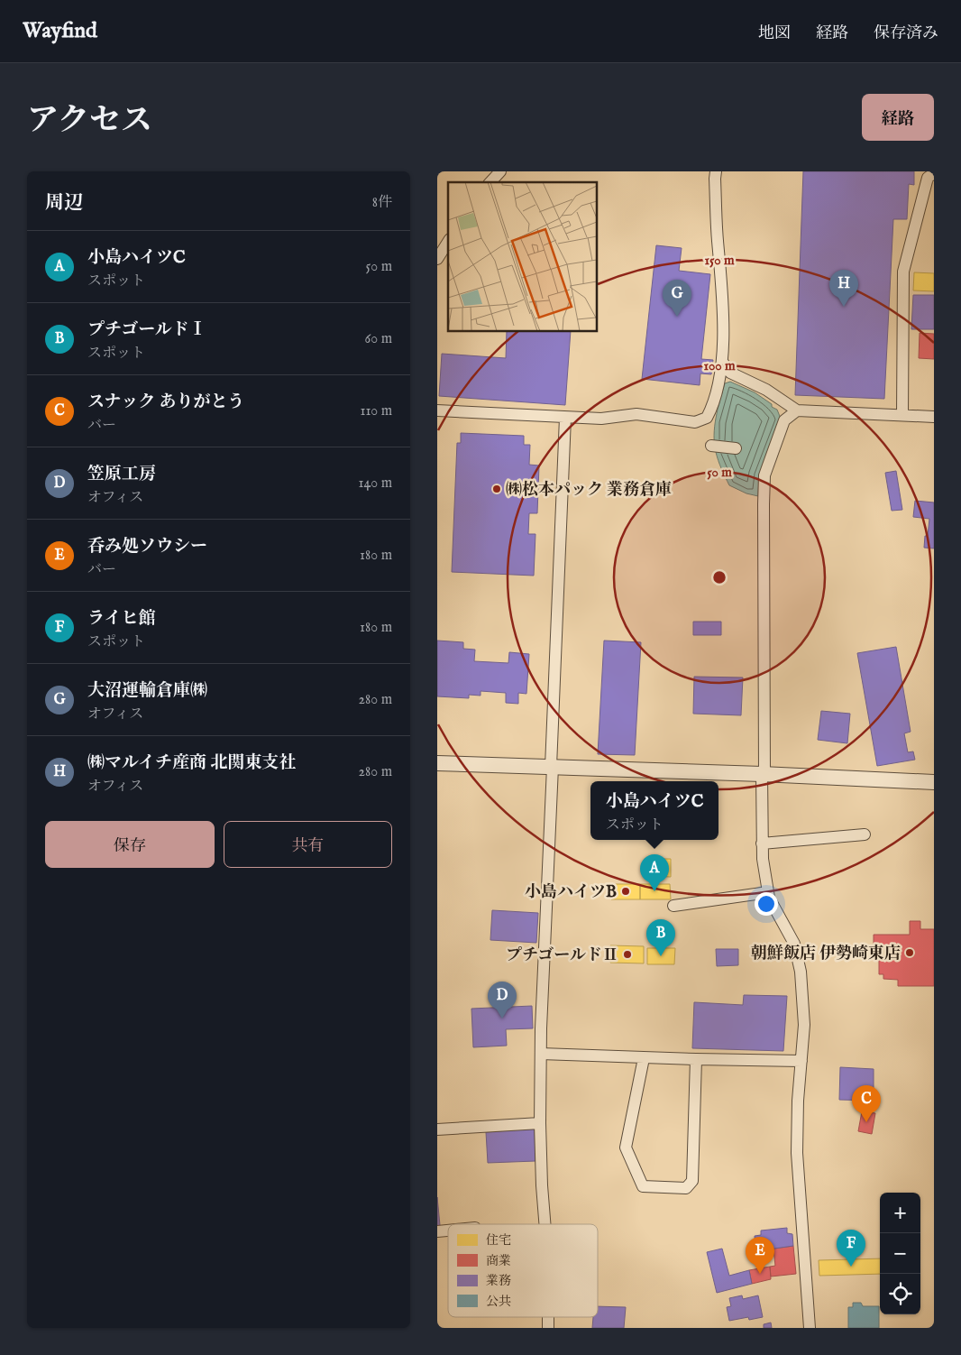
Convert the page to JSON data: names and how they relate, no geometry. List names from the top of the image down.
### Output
{
  "places": [
    "㈱松本パック 業務倉庫",
    "小島ハイツB",
    "朝鮮飯店 伊勢崎東店",
    "プチゴールドⅡ"
  ],
  "legend": [
    "住宅",
    "商業",
    "業務",
    "公共"
  ],
  "page": {
    "header": "Wayfind",
    "nav": ["地図", "経路", "保存済み"],
    "title": "アクセス",
    "buttons": [
      "経路",
      ["保存", "共有"]
    ],
    "heading": ["周辺", "8件"],
    "list": [
      {
        "mark": "A",
        "name": "小島ハイツC",
        "note": "スポット",
        "value": "50 m"
      },
      {
        "mark": "B",
        "name": "プチゴールドⅠ",
        "note": "スポット",
        "value": "60 m"
      },
      {
        "mark": "C",
        "name": "スナック ありがとう",
        "note": "バー",
        "value": "110 m"
      },
      {
        "mark": "D",
        "name": "笠原工房",
        "note": "オフィス",
        "value": "140 m"
      },
      {
        "mark": "E",
        "name": "呑み処ソウシー",
        "note": "バー",
        "value": "180 m"
      },
      {
        "mark": "F",
        "name": "ライヒ館",
        "note": "スポット",
        "value": "180 m"
      },
      {
        "mark": "G",
        "name": "大沼運輸倉庫㈱",
        "note": "オフィス",
        "value": "280 m"
      },
      {
        "mark": "H",
        "name": "㈱マルイチ産商 北関東支社",
        "note": "オフィス",
        "value": "280 m"
      }
    ],
    "pins": [
      "H",
      "G",
      "A",
      "B",
      "D",
      "C",
      "F",
      "E"
    ],
    "popup": ["小島ハイツC", "スポット"],
    "map_buttons": ["+", "−"]
  },
  "rings": ["150 m", "100 m", "50 m"]
}
